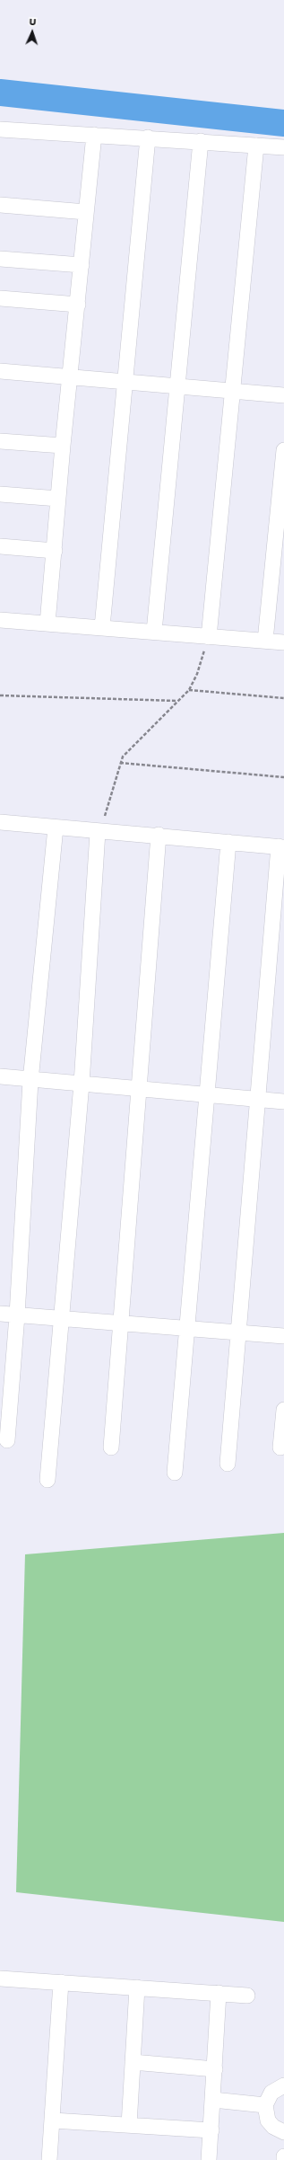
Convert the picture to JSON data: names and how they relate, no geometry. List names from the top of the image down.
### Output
{
  "north": "top"
}
